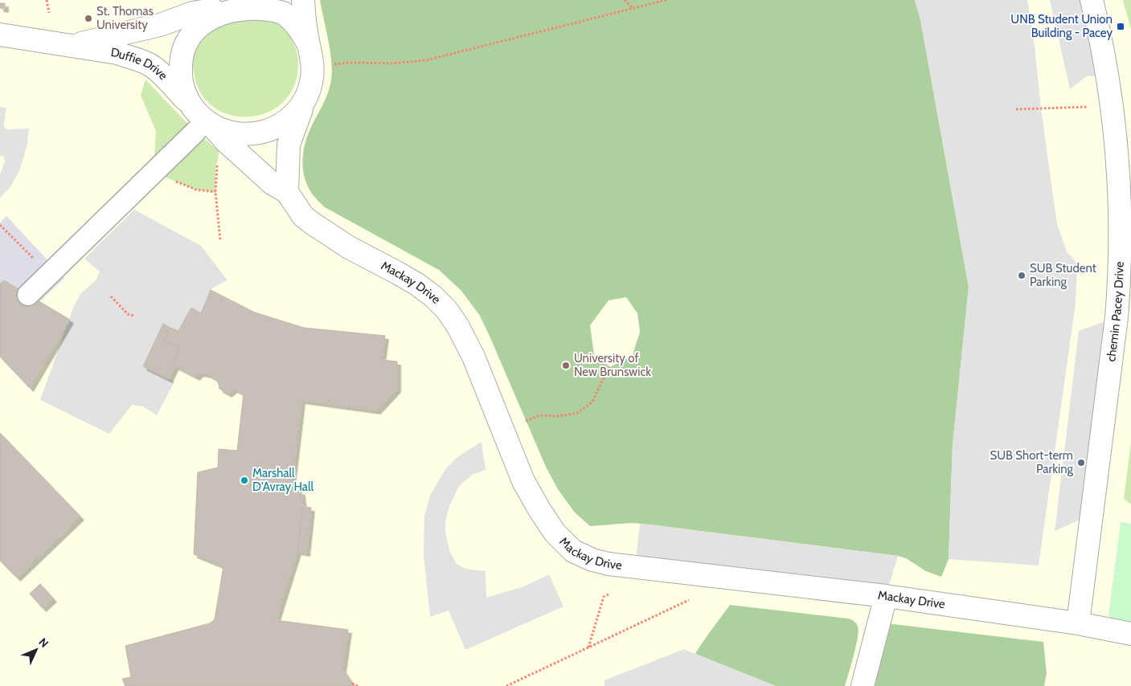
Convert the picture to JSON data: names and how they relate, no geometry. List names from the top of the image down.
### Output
{
  "streets": {
    "street": ["Duffie Drive", "Mackay Drive", "chemin Pacey Drive"]
  },
  "crossings": [
    ["Duffie Drive", "Mackay Drive"],
    ["Mackay Drive", "chemin Pacey Drive"]
  ],
  "places": {
    "other": [
      "St. Thomas University",
      "SUB Student Parking",
      "University of New Brunswick",
      "SUB Short-term Parking",
      "Marshall D'Avray Hall"
    ],
    "transit": ["UNB Student Union Building - Pacey"]
  },
  "north": "top right"
}
